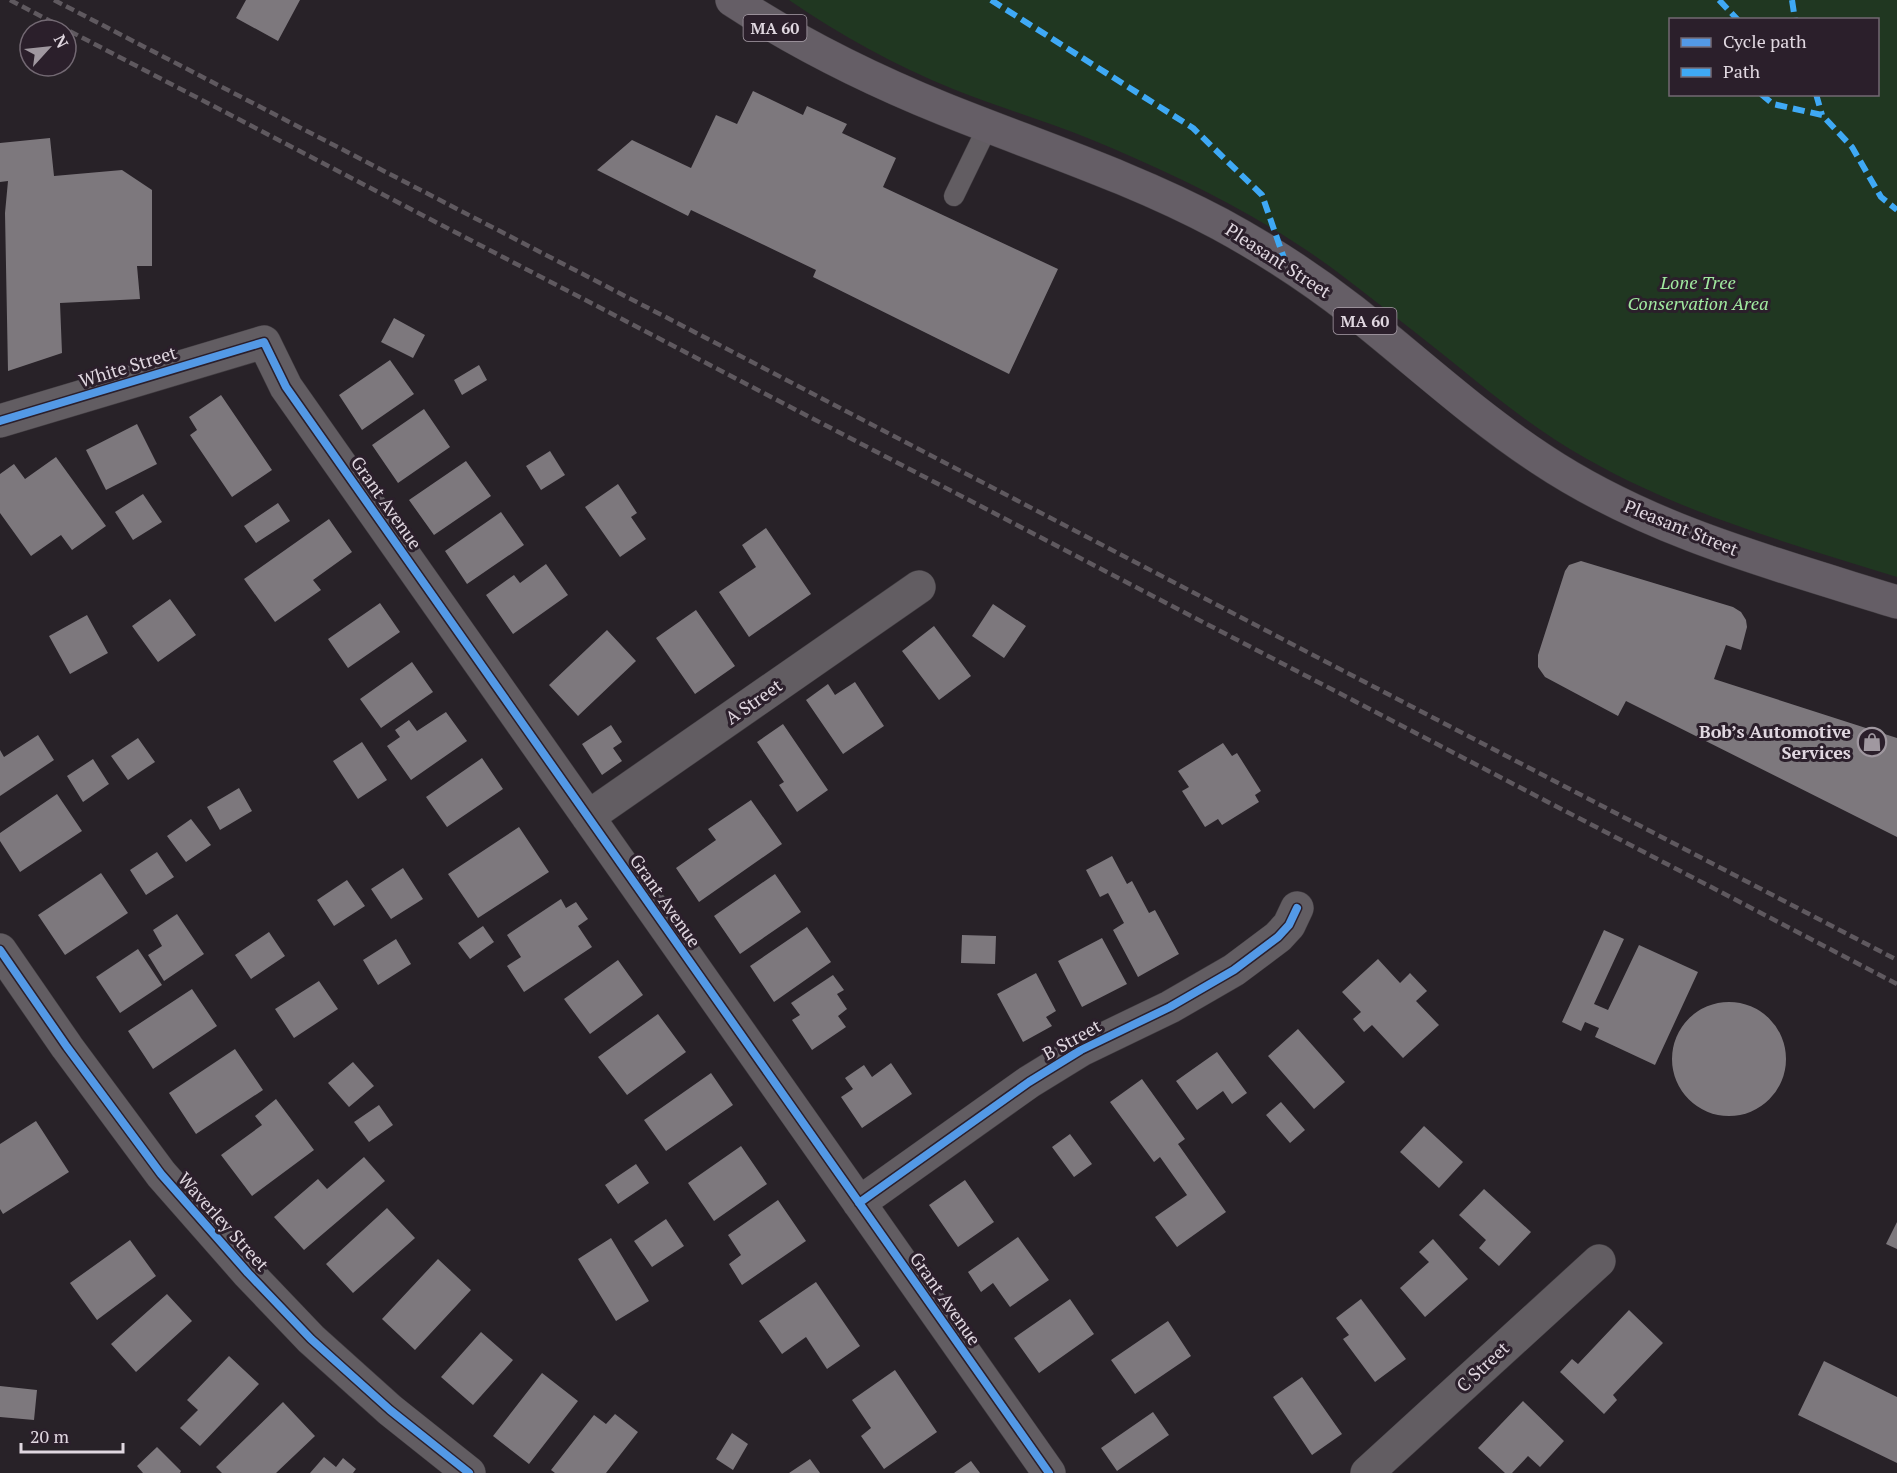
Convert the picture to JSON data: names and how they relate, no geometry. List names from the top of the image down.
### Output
{
  "streets": {
    "main road": ["MA 60", "Pleasant Street"],
    "street": [
      "White Street",
      "Grant Avenue",
      "A Street",
      "B Street",
      "Waverley Street",
      "C Street"
    ]
  },
  "crossings": [
    ["White Street", "Grant Avenue"],
    ["Grant Avenue", "A Street"],
    ["Grant Avenue", "B Street"]
  ],
  "parks": ["Lone Tree Conservation Area"],
  "places": {
    "shop": ["Bob’s Automotive Services"]
  },
  "legend": ["Cycle path", "Path"],
  "scale_bar": "20 m",
  "north": "top right"
}
